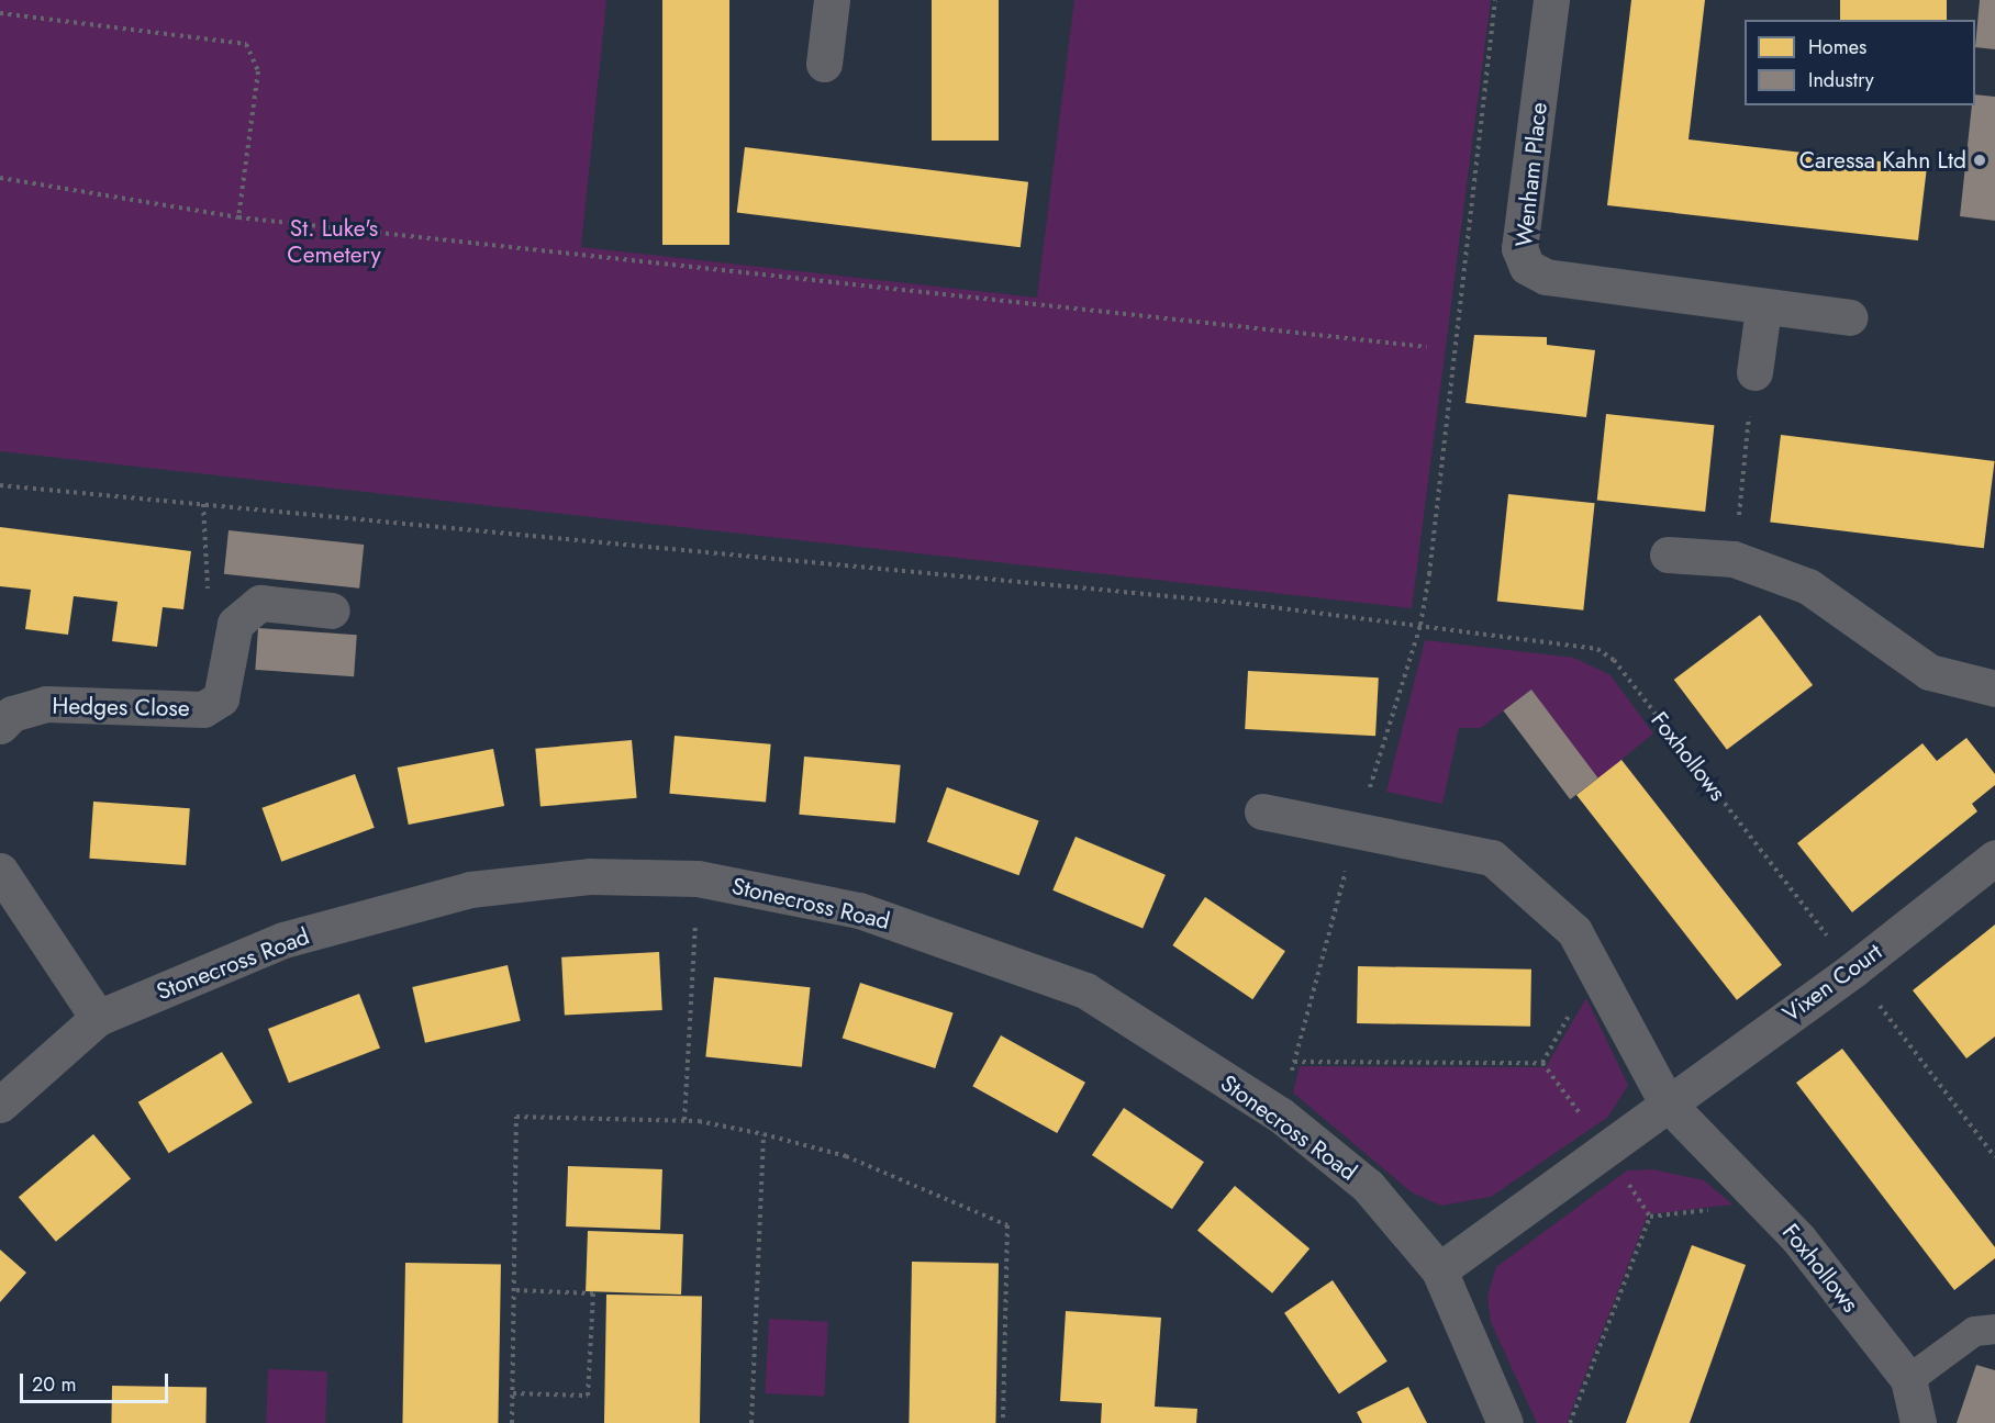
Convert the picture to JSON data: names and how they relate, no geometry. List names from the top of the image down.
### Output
{
  "streets": {
    "street": [
      "Wenham Place",
      "Hedges Close",
      "Foxhollows",
      "Stonecross Road",
      "Vixen Court"
    ]
  },
  "crossings": [
    ["Foxhollows", "Vixen Court"]
  ],
  "parks": ["St. Luke's Cemetery"],
  "places": ["Caressa Kahn Ltd"],
  "legend": ["Homes", "Industry"],
  "scale_bar": "20 m"
}
